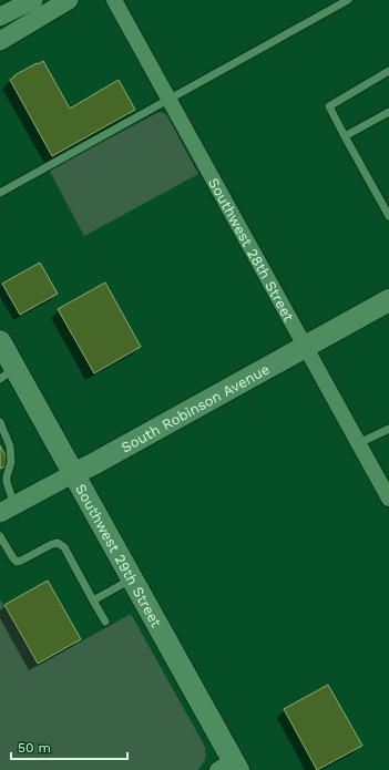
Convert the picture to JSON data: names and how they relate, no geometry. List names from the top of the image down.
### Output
{
  "streets": {
    "main road": ["South Robinson Avenue", "Southwest 29th Street"],
    "street": ["Southwest 28th Street"]
  },
  "crossings": [
    ["Southwest 28th Street", "South Robinson Avenue"],
    ["South Robinson Avenue", "Southwest 29th Street"]
  ],
  "scale_bar": "50 m"
}
